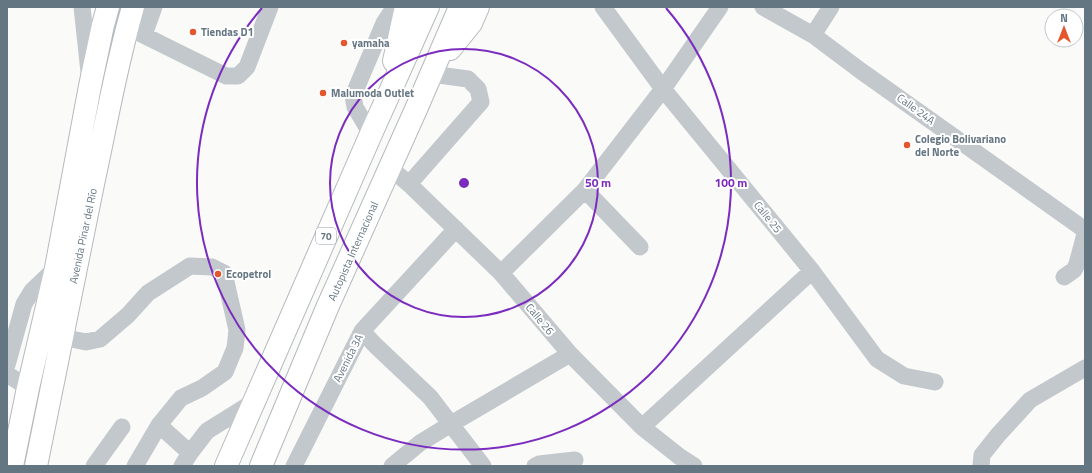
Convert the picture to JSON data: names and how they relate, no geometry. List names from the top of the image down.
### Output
{
  "streets": {
    "main road": ["Avenida Pinar del Río", "70", "Autopista Internacional"],
    "street": [
      "Calle 24A",
      "Calle 25",
      "Calle 26",
      "Avenida 3A"
    ]
  },
  "crossings": [
    ["Autopista Internacional", "Calle 26"],
    ["Calle 26", "Avenida 3A"]
  ],
  "places": [
    "Tiendas D1",
    "yamaha",
    "Malumoda Outlet",
    "Colegio Bolivariano del Norte",
    "Ecopetrol"
  ],
  "north": "top",
  "rings": ["50 m", "100 m"]
}
